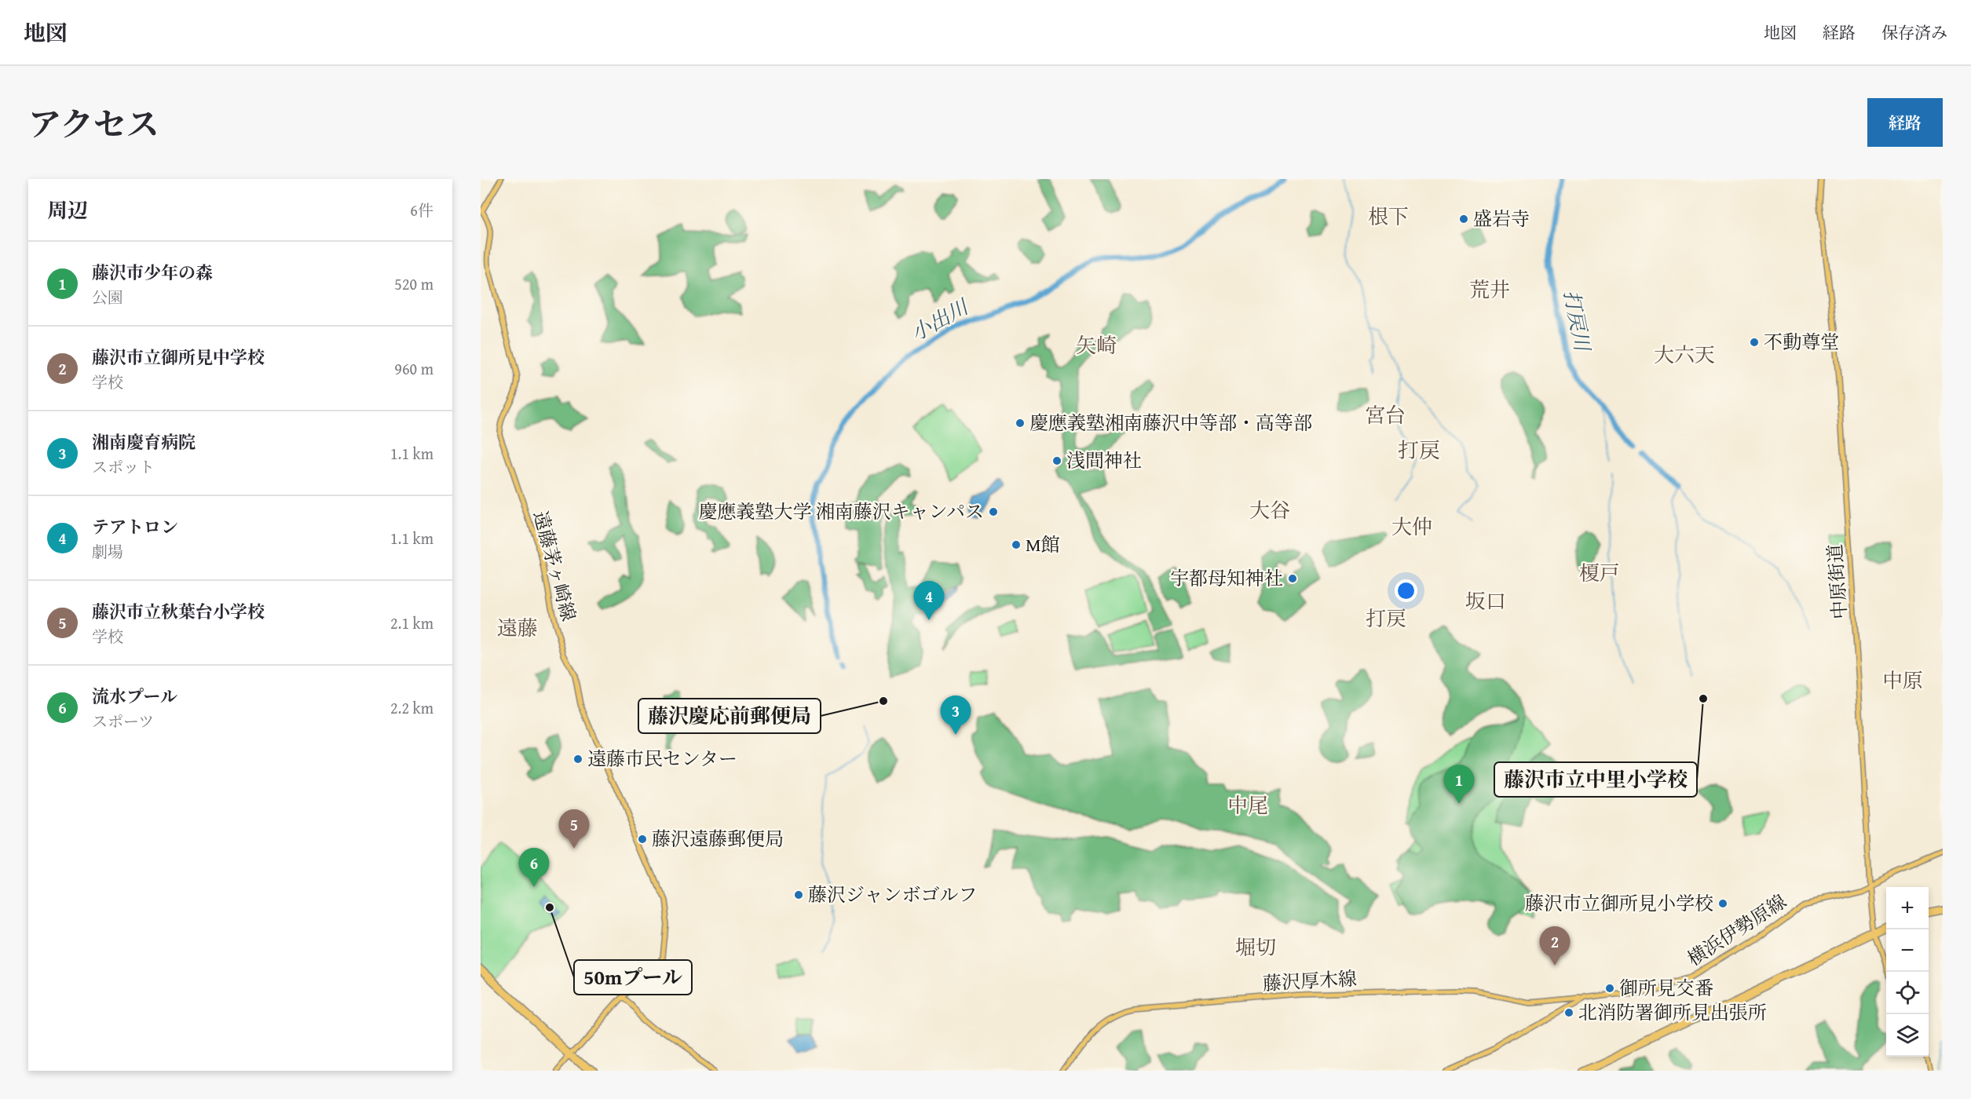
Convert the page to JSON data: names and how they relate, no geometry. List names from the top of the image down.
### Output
{
  "streets": {
    "main road": [
      "遠藤茅ヶ崎線",
      "中原街道",
      "横浜伊勢原線",
      "藤沢厚木線"
    ]
  },
  "crossings": [
    ["中原街道", "横浜伊勢原線"],
    ["横浜伊勢原線", "藤沢厚木線"]
  ],
  "districts": [
    "根下",
    "荒井",
    "矢崎",
    "大六天",
    "宮台",
    "打戻",
    "大谷",
    "大仲",
    "榎戸",
    "坂口",
    "打戻",
    "遠藤",
    "中原",
    "中尾",
    "堀切"
  ],
  "water": ["小出川", "打戻川"],
  "places": [
    "盛岩寺",
    "不動尊堂",
    "慶應義塾湘南藤沢中等部・高等部",
    "浅間神社",
    "慶應義塾大学 湘南藤沢キャンパス",
    "Μ館",
    "宇都母知神社",
    "藤沢市立中里小学校",
    "藤沢慶応前郵便局",
    "遠藤市民センター",
    "藤沢遠藤郵便局",
    "藤沢ジャンボゴルフ",
    "藤沢市立御所見小学校",
    "50mプール",
    "御所見交番",
    "北消防署御所見出張所"
  ],
  "page": {
    "header": "地図",
    "nav": ["地図", "経路", "保存済み"],
    "title": "アクセス",
    "buttons": "経路",
    "heading": ["周辺", "6件"],
    "list": [
      {
        "mark": "1",
        "name": "藤沢市少年の森",
        "note": "公園",
        "value": "520 m"
      },
      {
        "mark": "2",
        "name": "藤沢市立御所見中学校",
        "note": "学校",
        "value": "960 m"
      },
      {
        "mark": "3",
        "name": "湘南慶育病院",
        "note": "スポット",
        "value": "1.1 km"
      },
      {
        "mark": "4",
        "name": "テアトロン",
        "note": "劇場",
        "value": "1.1 km"
      },
      {
        "mark": "5",
        "name": "藤沢市立秋葉台小学校",
        "note": "学校",
        "value": "2.1 km"
      },
      {
        "mark": "6",
        "name": "流水プール",
        "note": "スポーツ",
        "value": "2.2 km"
      }
    ],
    "pins": [
      "4",
      "3",
      "1",
      "5",
      "6",
      "2"
    ],
    "map_buttons": ["+", "−"]
  }
}
